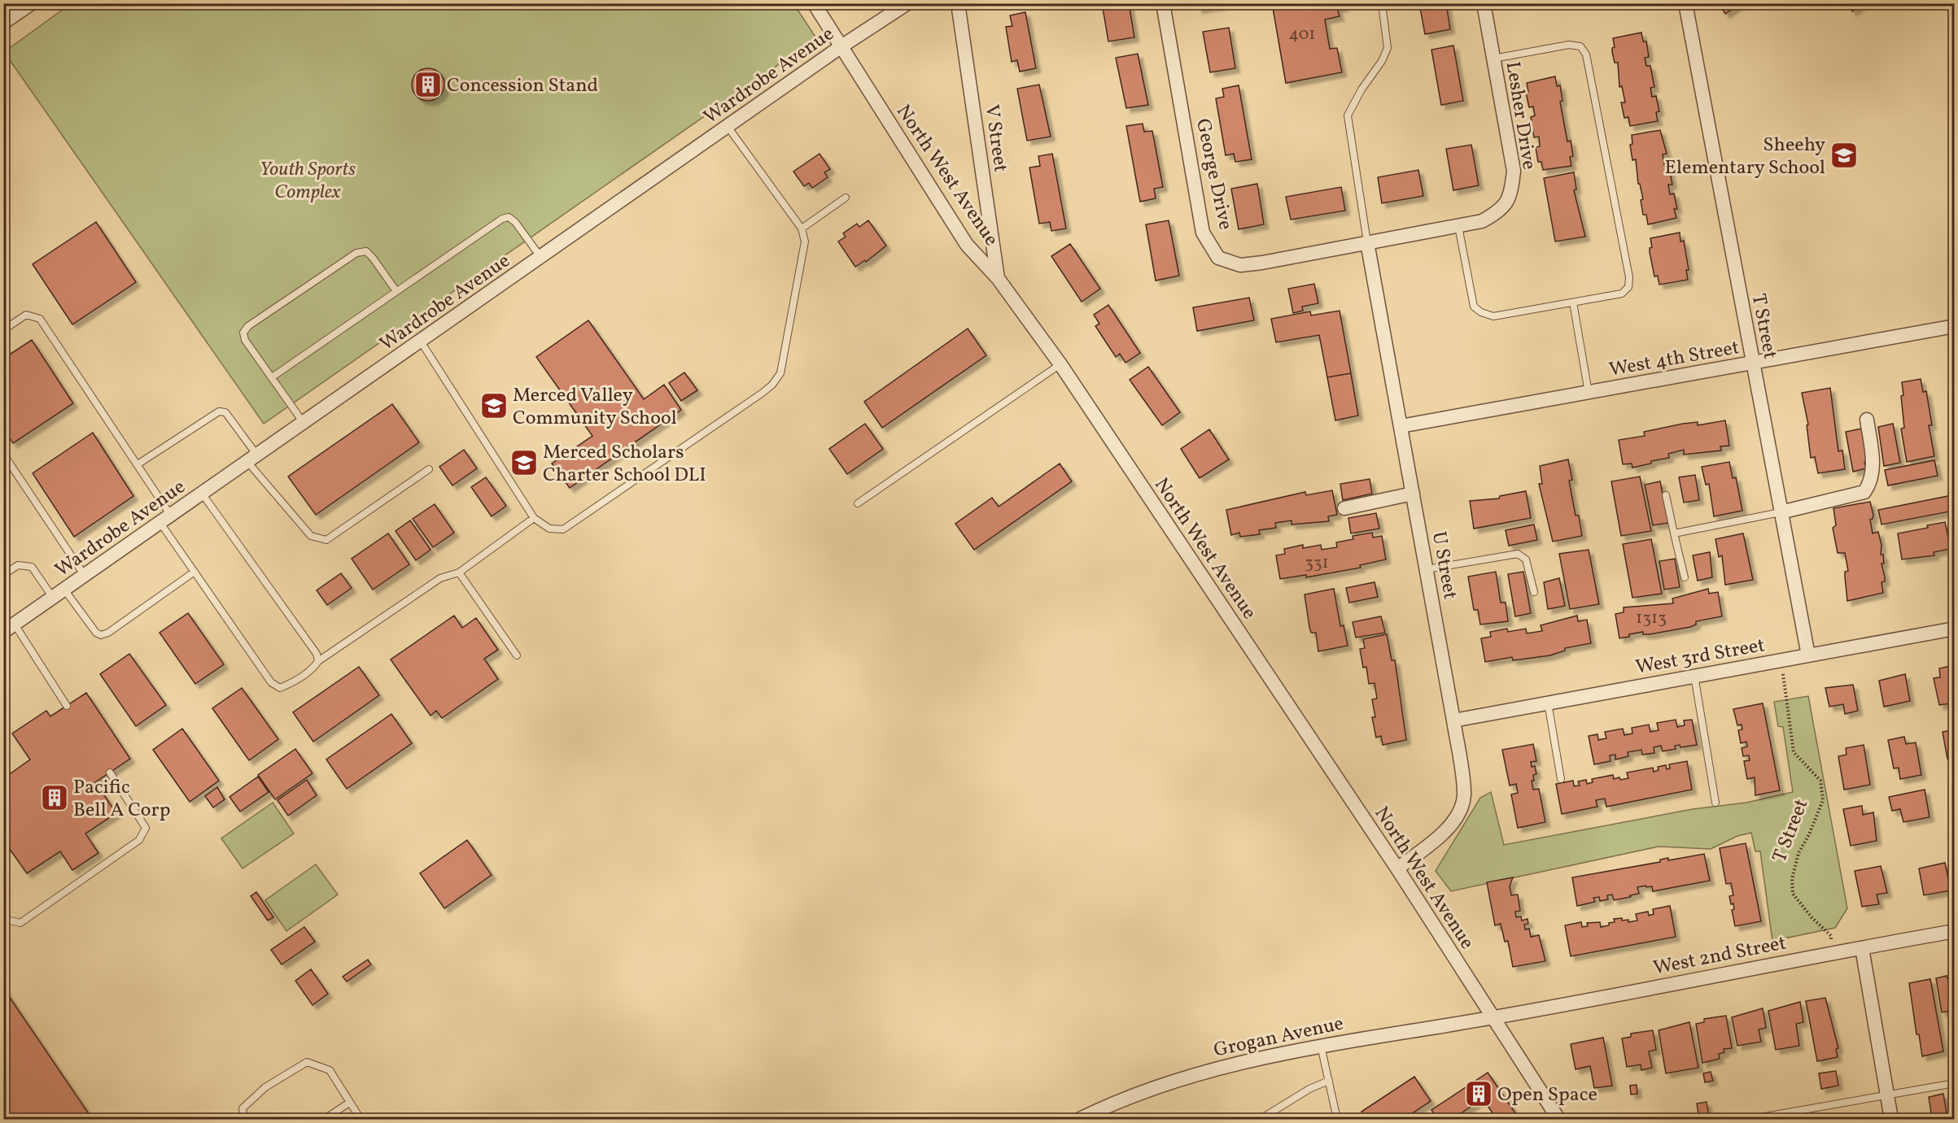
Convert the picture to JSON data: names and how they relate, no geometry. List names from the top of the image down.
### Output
{
  "streets": {
    "street": [
      "Wardrobe Avenue",
      "Lesher Drive",
      "V Street",
      "George Drive",
      "North West Avenue",
      "T Street",
      "West 4th Street",
      "U Street",
      "West 3rd Street",
      "West 2nd Street",
      "Grogan Avenue"
    ]
  },
  "crossings": [
    ["Wardrobe Avenue", "North West Avenue"],
    ["Lesher Drive", "George Drive"],
    ["Lesher Drive", "U Street"],
    ["V Street", "North West Avenue"],
    ["George Drive", "U Street"],
    ["North West Avenue", "U Street"],
    ["North West Avenue", "West 2nd Street"],
    ["North West Avenue", "Grogan Avenue"],
    ["T Street", "West 4th Street"],
    ["T Street", "West 3rd Street"],
    ["T Street", "West 2nd Street"],
    ["West 4th Street", "U Street"],
    ["U Street", "West 3rd Street"],
    ["West 2nd Street", "Grogan Avenue"]
  ],
  "parks": ["Youth Sports Complex"],
  "places": {
    "building": ["Concession Stand", "Pacific Bell A Corp", "Open Space"],
    "school or university": ["Sheehy Elementary School", "Merced Valley Community School", "Merced Scholars Charter School DLI"]
  },
  "house_numbers": ["401", "331", "1313"]
}
